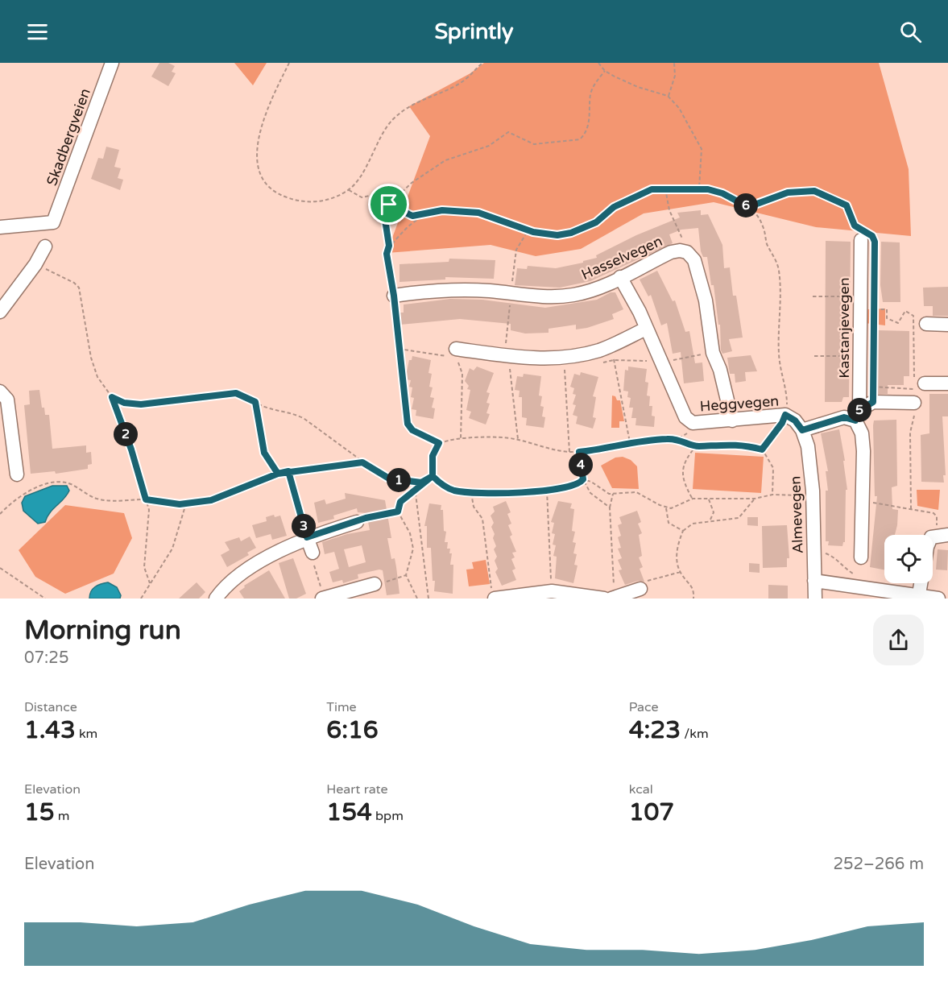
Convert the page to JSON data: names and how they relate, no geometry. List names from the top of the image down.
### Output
{
  "streets": {
    "street": [
      "Skadbergveien",
      "Hasselvegen",
      "Kastanjevegen",
      "Heggvegen",
      "Almevegen"
    ]
  },
  "crossings": [
    ["Hasselvegen", "Heggvegen"],
    ["Heggvegen", "Almevegen"]
  ],
  "page": {
    "header": "Sprintly",
    "pins": [
      "6",
      "5",
      "2",
      "4",
      "1",
      "3"
    ],
    "heading": ["Morning run", "07:25"],
    "stats": [
      ["Distance", "1.43 km"],
      ["Time", "6:16"],
      ["Pace", "4:23 /km"],
      ["Elevation", "15 m"],
      ["Heart rate", "154 bpm"],
      ["kcal", "107"]
    ],
    "chart": ["Elevation", "252–266 m"]
  }
}
